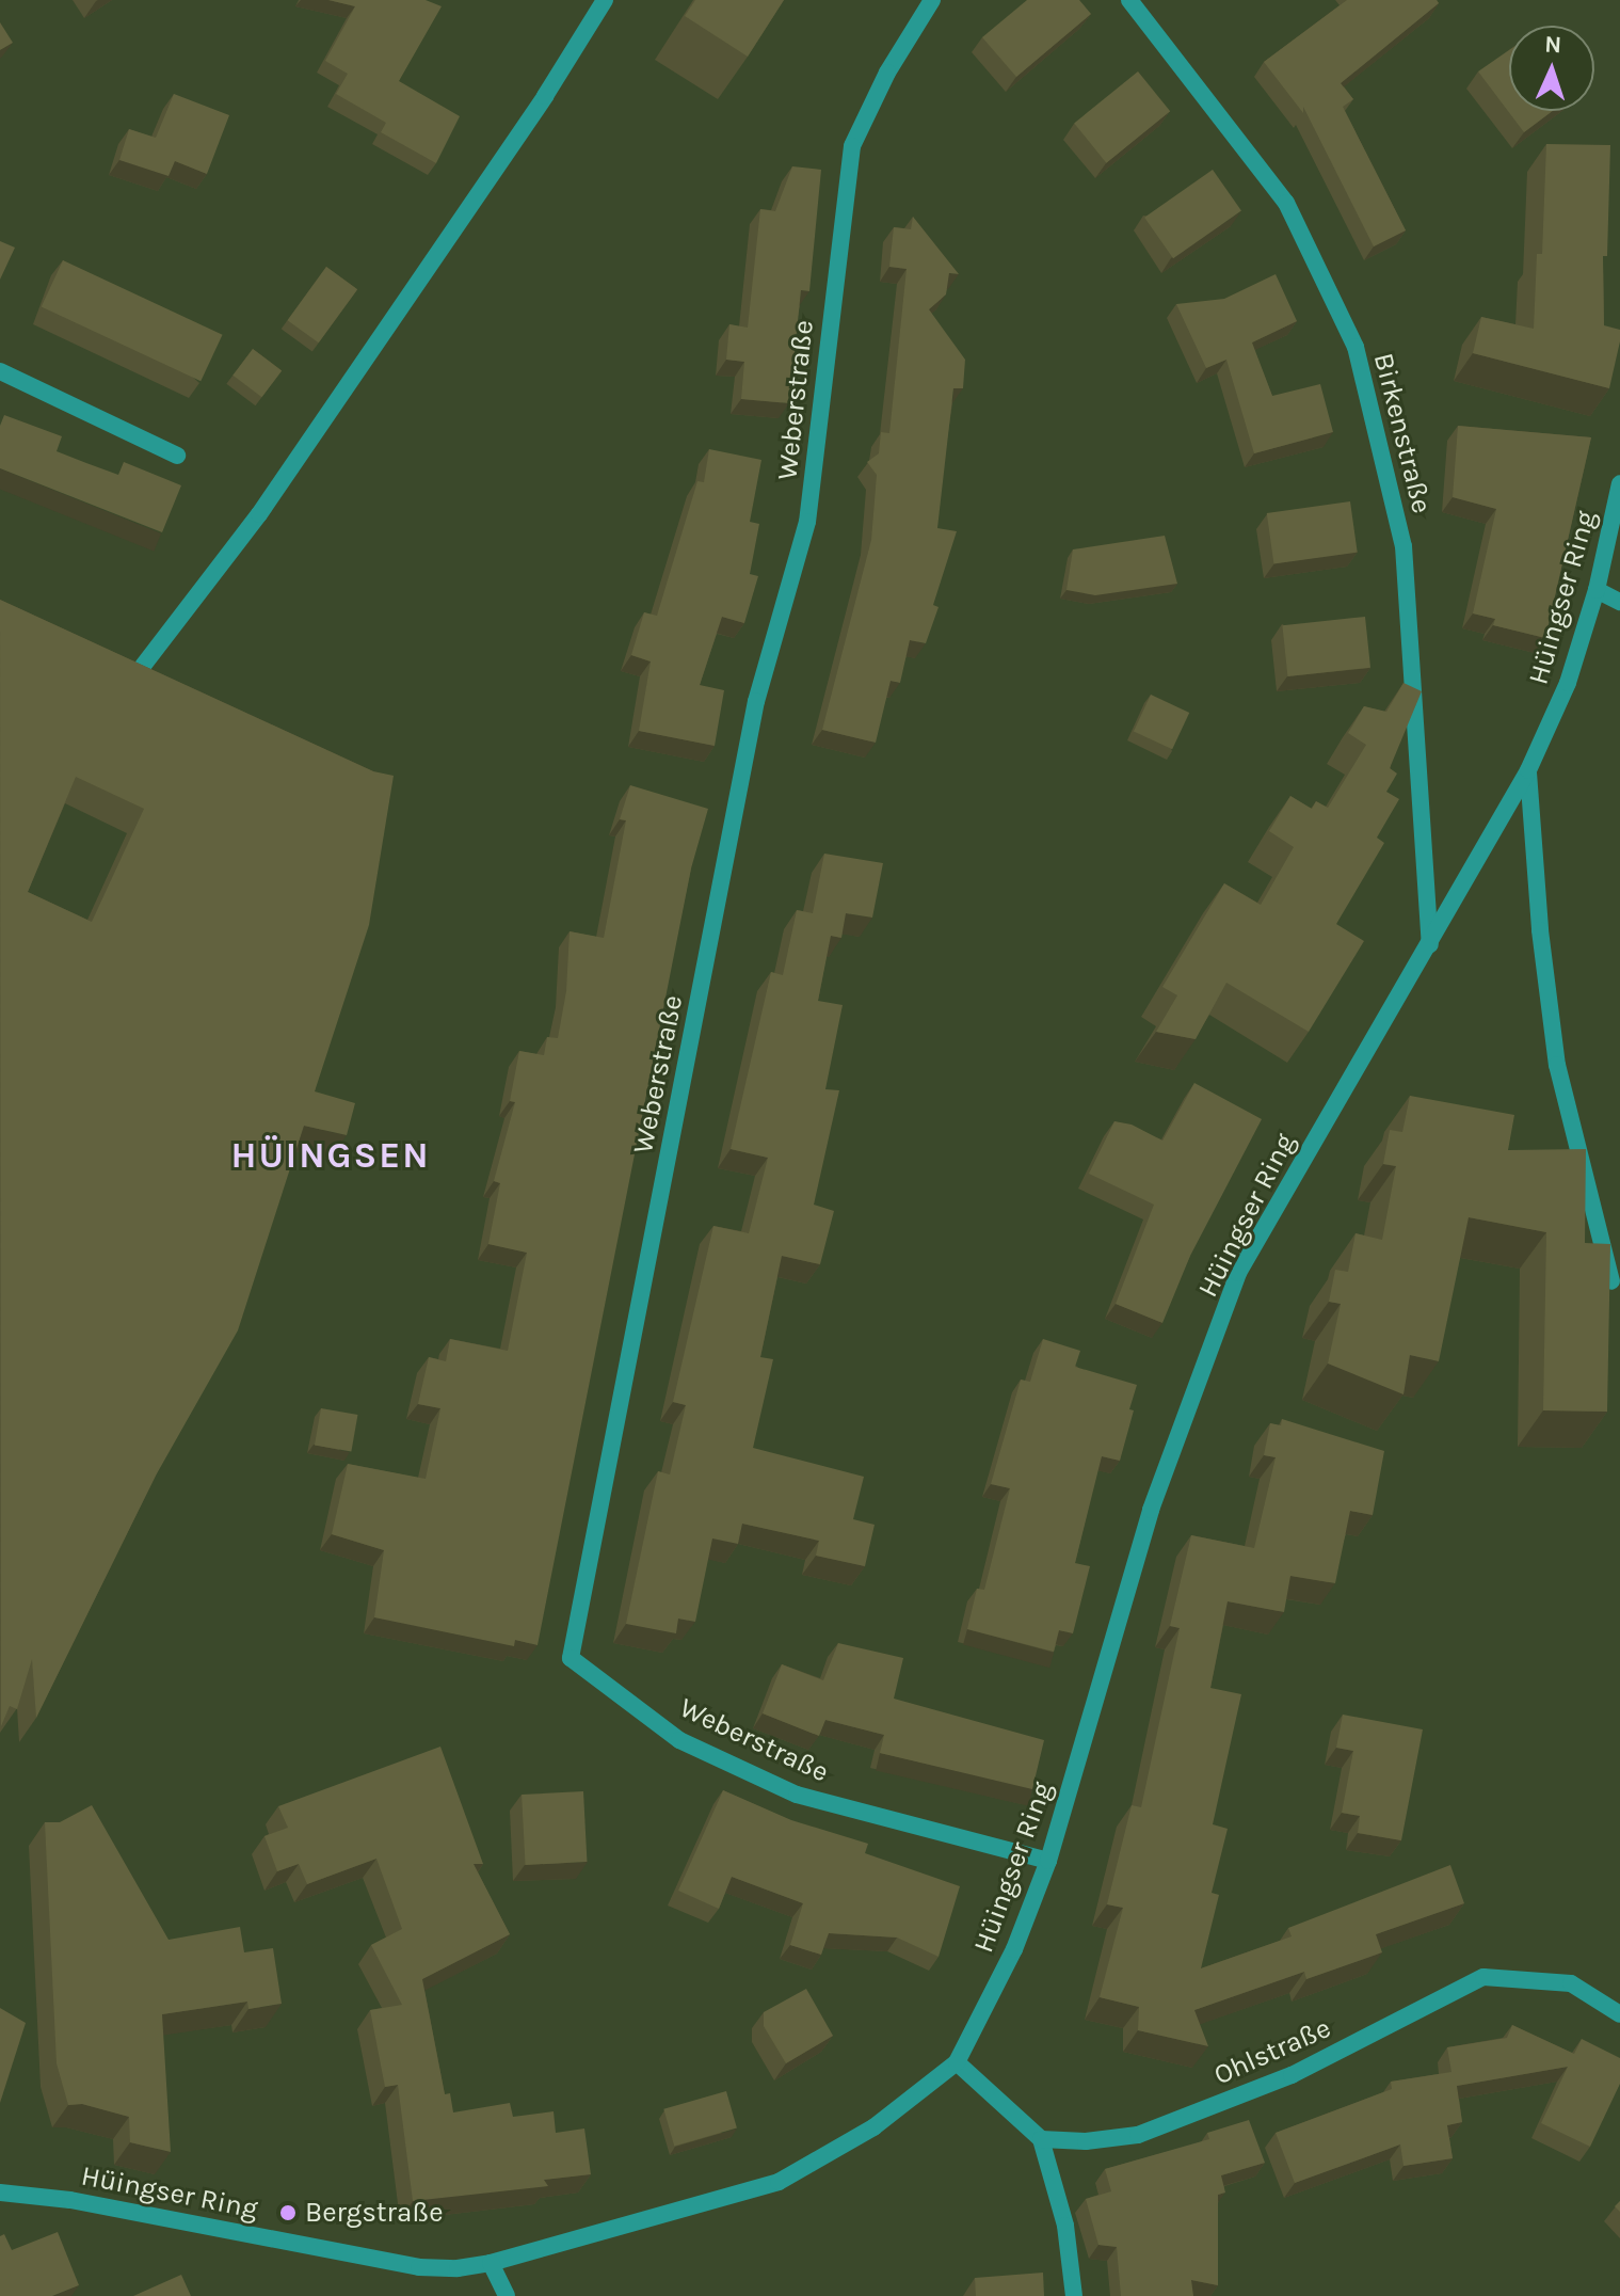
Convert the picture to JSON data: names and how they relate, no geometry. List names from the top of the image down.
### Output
{
  "streets": {
    "street": [
      "Weberstraße",
      "Birkenstraße",
      "Hüingser Ring",
      "Ohlstraße"
    ]
  },
  "crossings": [
    ["Weberstraße", "Hüingser Ring"],
    ["Birkenstraße", "Hüingser Ring"]
  ],
  "districts": ["HÜINGSEN"],
  "places": ["Bergstraße"],
  "north": "top"
}
